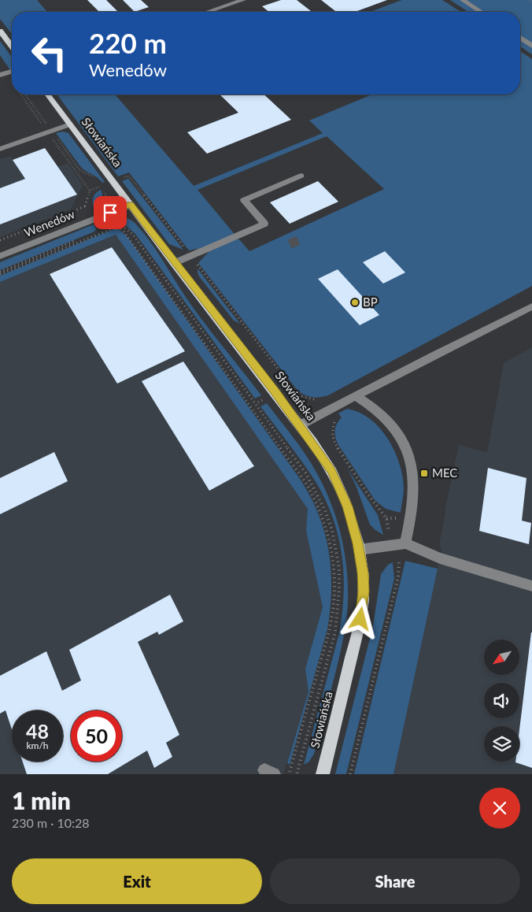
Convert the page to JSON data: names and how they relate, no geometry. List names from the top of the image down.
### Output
{
  "streets": {
    "main road": ["Słowiańska"],
    "street": ["Wenedów"]
  },
  "crossings": [
    ["Słowiańska", "Wenedów"]
  ],
  "places": {
    "other": ["BP"],
    "transit": ["MEC"]
  },
  "north": "bottom left",
  "page": {
    "turn": ["220 m", "Wenedów"],
    "speed": "48 km/h",
    "limit": "50",
    "heading": ["1 min", "230 m · 10:28"],
    "buttons": ["Exit", "Share"]
  }
}
